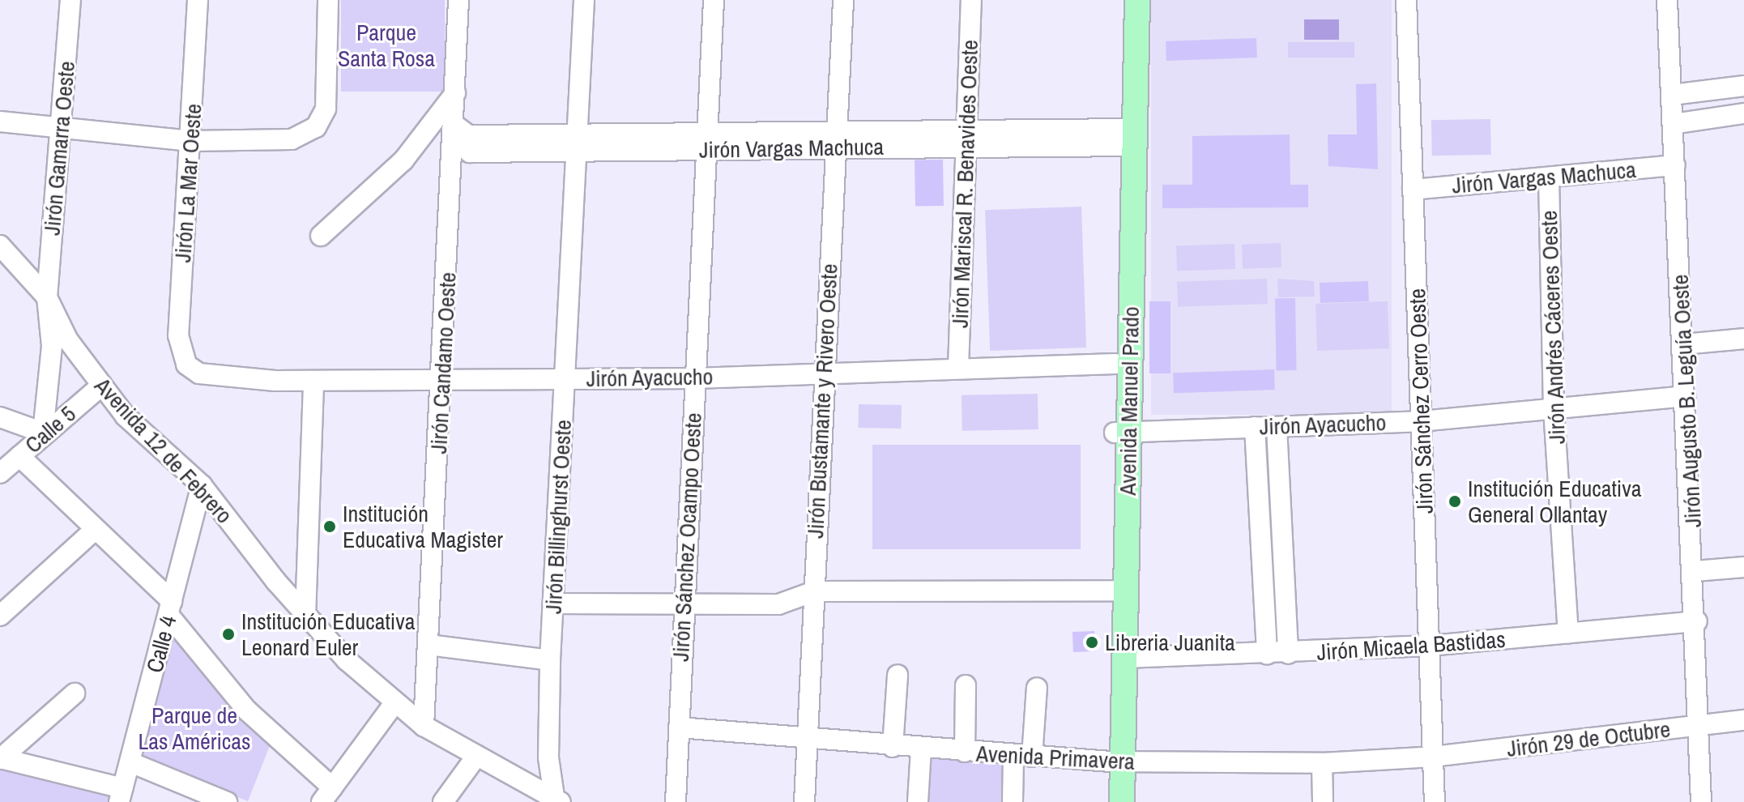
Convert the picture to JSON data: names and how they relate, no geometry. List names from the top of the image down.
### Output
{
  "streets": {
    "main road": ["Avenida Manuel Prado"],
    "street": [
      "Jirón Gamarra Oeste",
      "Jirón Vargas Machuca",
      "Jirón La Mar Oeste",
      "Jirón Mariscal R. Benavides Oeste",
      "Jirón Andrés Cáceres Oeste",
      "Jirón Candamo Oeste",
      "Jirón Ayacucho",
      "Jirón Bustamante y Rivero Oeste",
      "Jirón Sánchez Cerro Oeste",
      "Jirón Augusto B. Leguía Oeste",
      "Calle 5",
      "Avenida 12 de Febrero",
      "Jirón Billinghurst Oeste",
      "Jirón Sánchez Ocampo Oeste",
      "Calle 4",
      "Jirón Micaela Bastidas",
      "Jirón 29 de Octubre",
      "Avenida Primavera"
    ]
  },
  "crossings": [
    ["Jirón Gamarra Oeste", "Calle 5"],
    ["Jirón Gamarra Oeste", "Avenida 12 de Febrero"],
    ["Jirón Vargas Machuca", "Jirón Mariscal R. Benavides Oeste"],
    ["Jirón Vargas Machuca", "Jirón Andrés Cáceres Oeste"],
    ["Jirón Vargas Machuca", "Jirón Candamo Oeste"],
    ["Jirón Vargas Machuca", "Jirón Bustamante y Rivero Oeste"],
    ["Jirón Vargas Machuca", "Avenida Manuel Prado"],
    ["Jirón Vargas Machuca", "Jirón Sánchez Cerro Oeste"],
    ["Jirón Vargas Machuca", "Jirón Augusto B. Leguía Oeste"],
    ["Jirón Vargas Machuca", "Jirón Billinghurst Oeste"],
    ["Jirón Vargas Machuca", "Jirón Sánchez Ocampo Oeste"],
    ["Jirón La Mar Oeste", "Jirón Ayacucho"],
    ["Jirón Mariscal R. Benavides Oeste", "Jirón Ayacucho"],
    ["Jirón Andrés Cáceres Oeste", "Jirón Ayacucho"],
    ["Jirón Andrés Cáceres Oeste", "Jirón Micaela Bastidas"],
    ["Jirón Candamo Oeste", "Jirón Ayacucho"],
    ["Jirón Candamo Oeste", "Avenida 12 de Febrero"],
    ["Jirón Ayacucho", "Jirón Bustamante y Rivero Oeste"],
    ["Jirón Ayacucho", "Avenida Manuel Prado"],
    ["Jirón Ayacucho", "Jirón Sánchez Cerro Oeste"],
    ["Jirón Ayacucho", "Jirón Augusto B. Leguía Oeste"],
    ["Jirón Ayacucho", "Jirón Billinghurst Oeste"],
    ["Jirón Ayacucho", "Jirón Sánchez Ocampo Oeste"],
    ["Jirón Bustamante y Rivero Oeste", "Avenida Primavera"],
    ["Avenida Manuel Prado", "Jirón Micaela Bastidas"],
    ["Avenida Manuel Prado", "Avenida Primavera"],
    ["Jirón Sánchez Cerro Oeste", "Jirón Micaela Bastidas"],
    ["Jirón Sánchez Cerro Oeste", "Jirón 29 de Octubre"],
    ["Jirón Sánchez Cerro Oeste", "Avenida Primavera"],
    ["Jirón Augusto B. Leguía Oeste", "Jirón Micaela Bastidas"],
    ["Jirón Augusto B. Leguía Oeste", "Jirón 29 de Octubre"],
    ["Calle 5", "Avenida 12 de Febrero"],
    ["Avenida 12 de Febrero", "Jirón Billinghurst Oeste"],
    ["Avenida 12 de Febrero", "Calle 4"],
    ["Jirón Sánchez Ocampo Oeste", "Avenida Primavera"],
    ["Jirón 29 de Octubre", "Avenida Primavera"]
  ],
  "parks": ["Parque Santa Rosa", "Parque de Las Américas"],
  "places": [
    "Institución Educativa General Ollantay",
    "Institución Educativa Magister",
    "Institución Educativa Leonard Euler",
    "Libreria Juanita"
  ]
}
